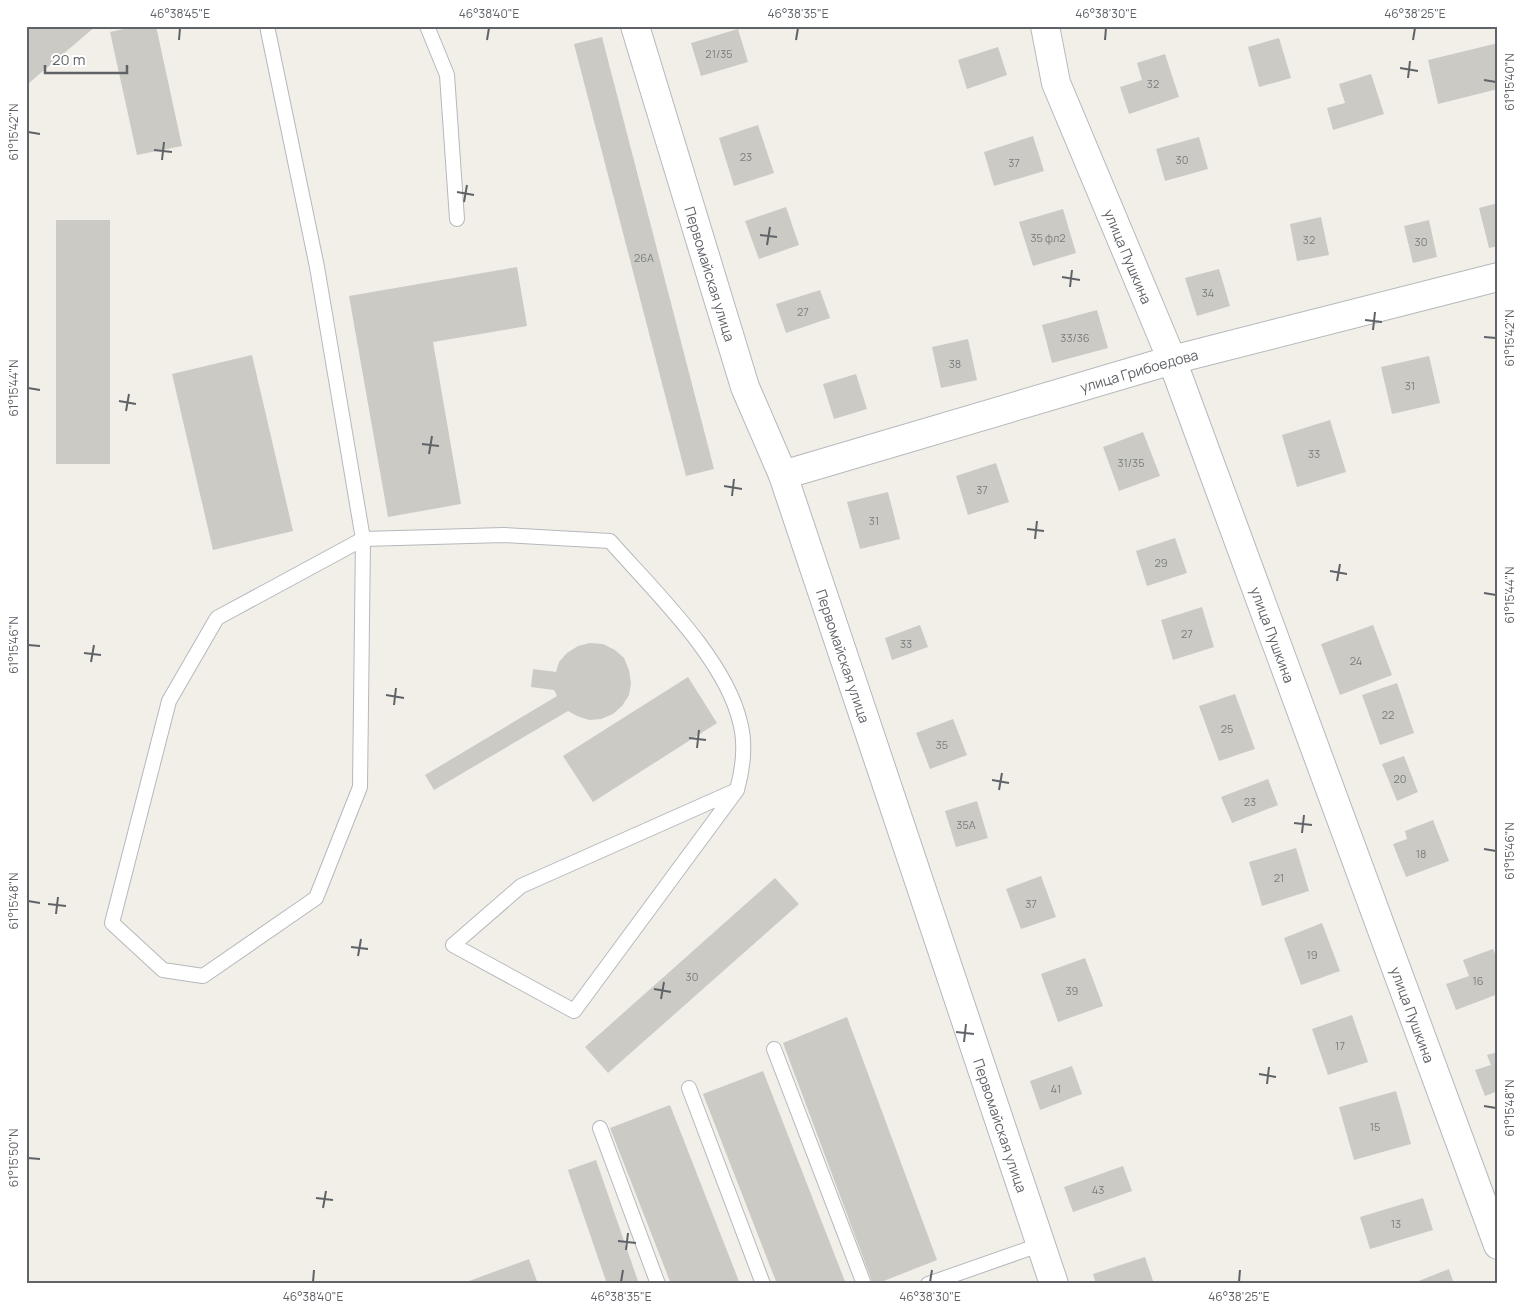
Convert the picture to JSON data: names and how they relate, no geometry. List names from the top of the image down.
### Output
{
  "streets": {
    "street": ["улица Пушкина", "Первомайская улица", "улица Грибоедова"]
  },
  "crossings": [
    ["улица Пушкина", "улица Грибоедова"],
    ["Первомайская улица", "улица Грибоедова"]
  ],
  "house_numbers": [
    "21/35",
    "32",
    "23",
    "30",
    "37",
    "35 фл2",
    "32",
    "30",
    "26А",
    "34",
    "27",
    "33/36",
    "38",
    "31",
    "33",
    "31/35",
    "37",
    "31",
    "29",
    "27",
    "33",
    "24",
    "22",
    "25",
    "35",
    "20",
    "23",
    "35А",
    "18",
    "21",
    "37",
    "19",
    "30",
    "16",
    "39",
    "17",
    "41",
    "15",
    "43",
    "13"
  ],
  "scale_bar": "20 m",
  "coordinates": [
    "46°38'45\"E",
    "46°38'40\"E",
    "46°38'35\"E",
    "46°38'30\"E",
    "46°38'25\"E",
    "61°15'40\"N",
    "61°15'42\"N",
    "61°15'44\"N",
    "61°15'46\"N",
    "61°15'48\"N",
    "61°15'50\"N"
  ]
}
